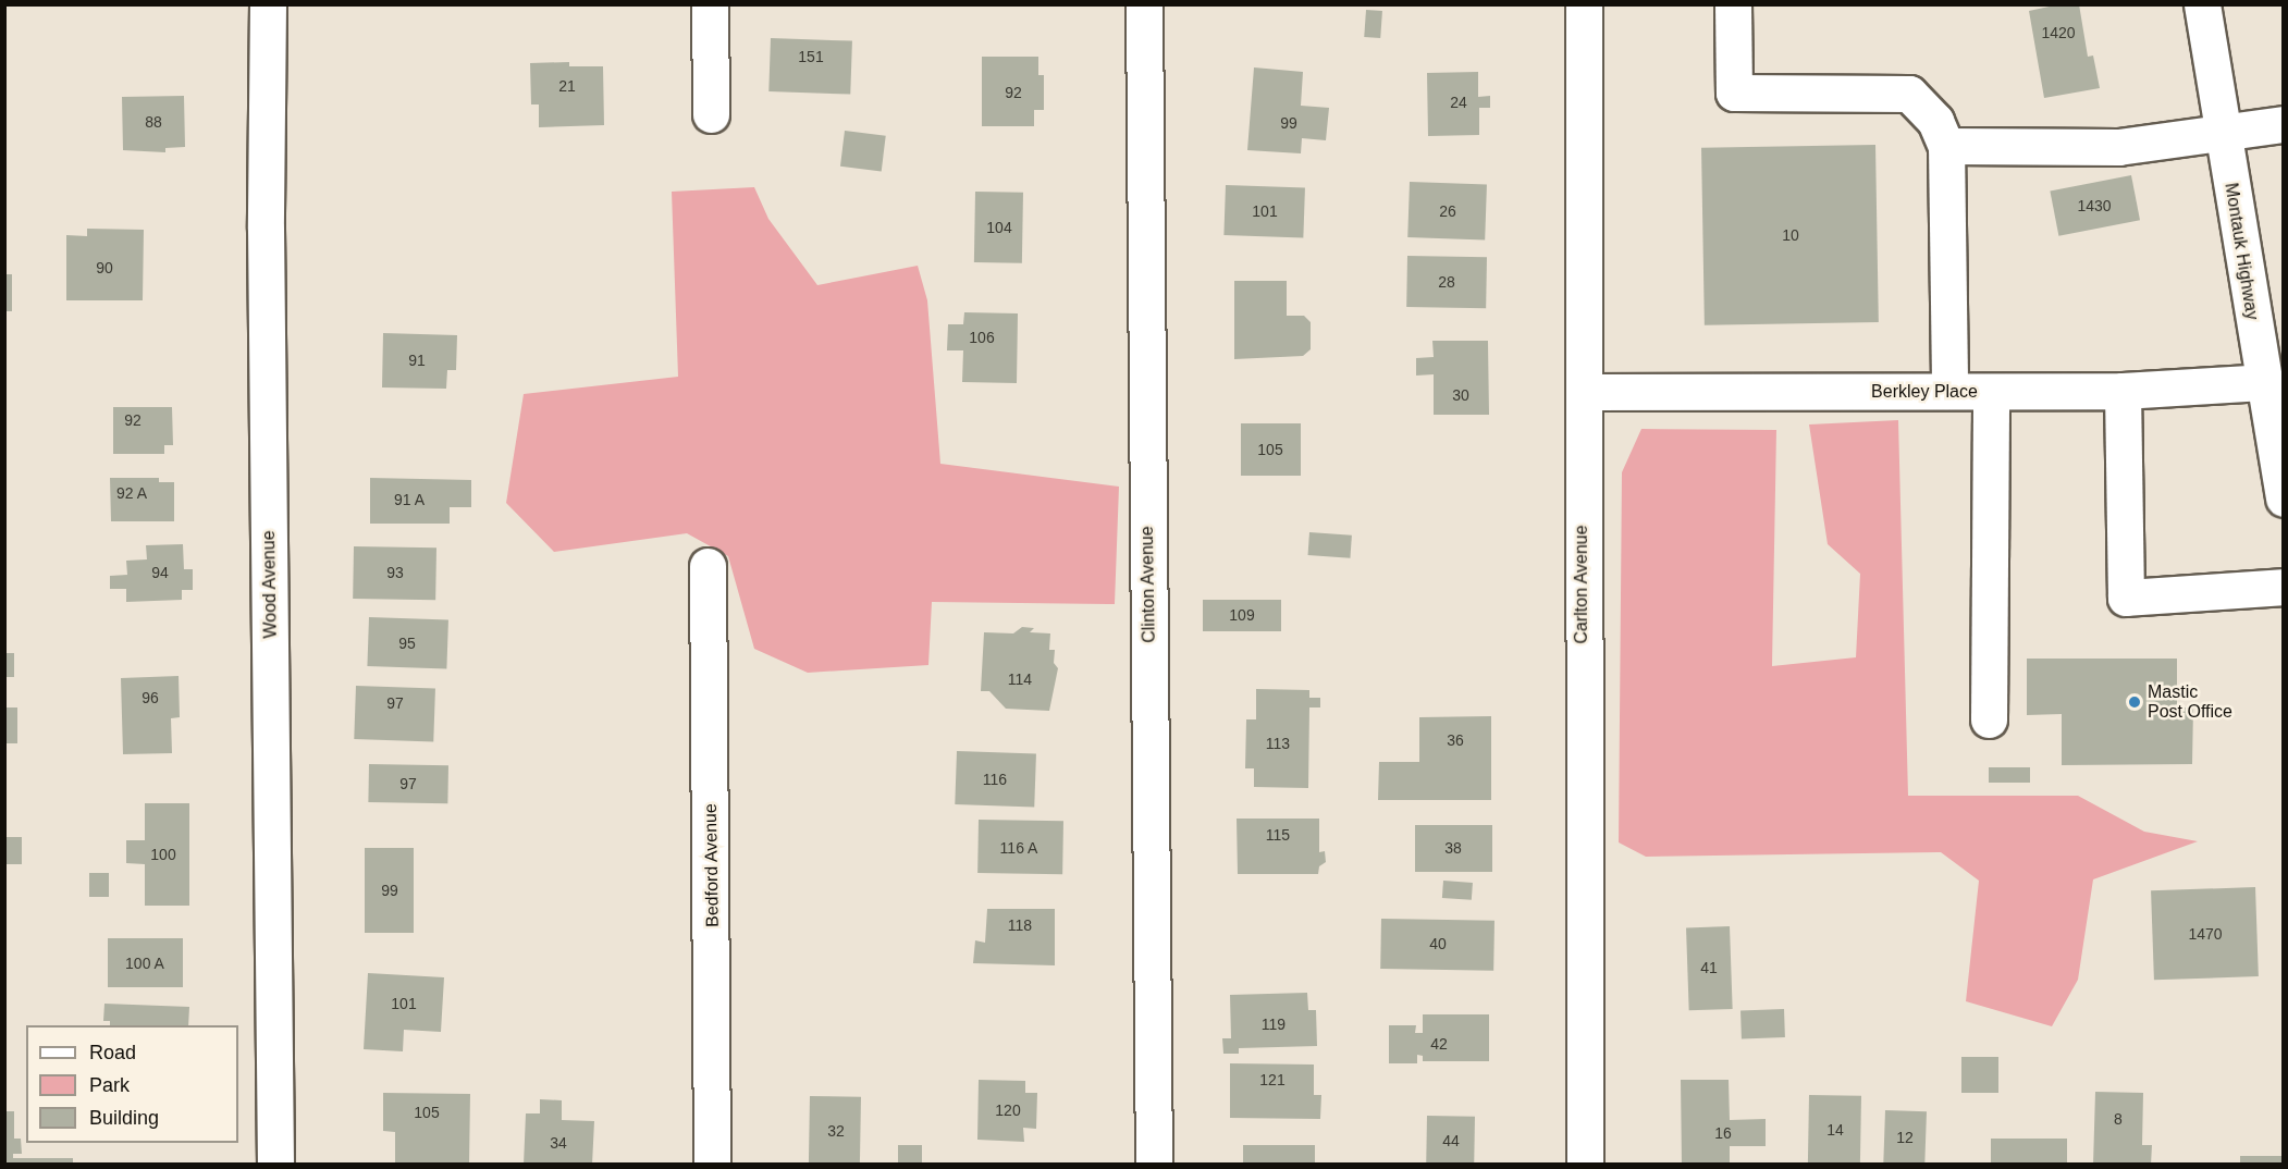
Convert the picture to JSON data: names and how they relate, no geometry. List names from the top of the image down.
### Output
{
  "streets": {
    "street": [
      "Montauk Highway",
      "Berkley Place",
      "Wood Avenue",
      "Clinton Avenue",
      "Carlton Avenue",
      "Bedford Avenue"
    ]
  },
  "crossings": [
    ["Montauk Highway", "Berkley Place"],
    ["Berkley Place", "Carlton Avenue"]
  ],
  "places": ["Mastic Post Office"],
  "house_numbers": [
    "1420",
    "151",
    "21",
    "92",
    "24",
    "88",
    "99",
    "1430",
    "101",
    "26",
    "104",
    "10",
    "90",
    "28",
    "106",
    "91",
    "30",
    "92",
    "105",
    "92 A",
    "91 A",
    "94",
    "93",
    "109",
    "95",
    "114",
    "96",
    "97",
    "36",
    "113",
    "116",
    "97",
    "115",
    "116 A",
    "38",
    "100",
    "99",
    "118",
    "1470",
    "40",
    "100 A",
    "41",
    "101",
    "119",
    "42",
    "121",
    "120",
    "105",
    "8",
    "14",
    "32",
    "16",
    "12",
    "44",
    "34"
  ],
  "legend": ["Road", "Park", "Building"]
}
